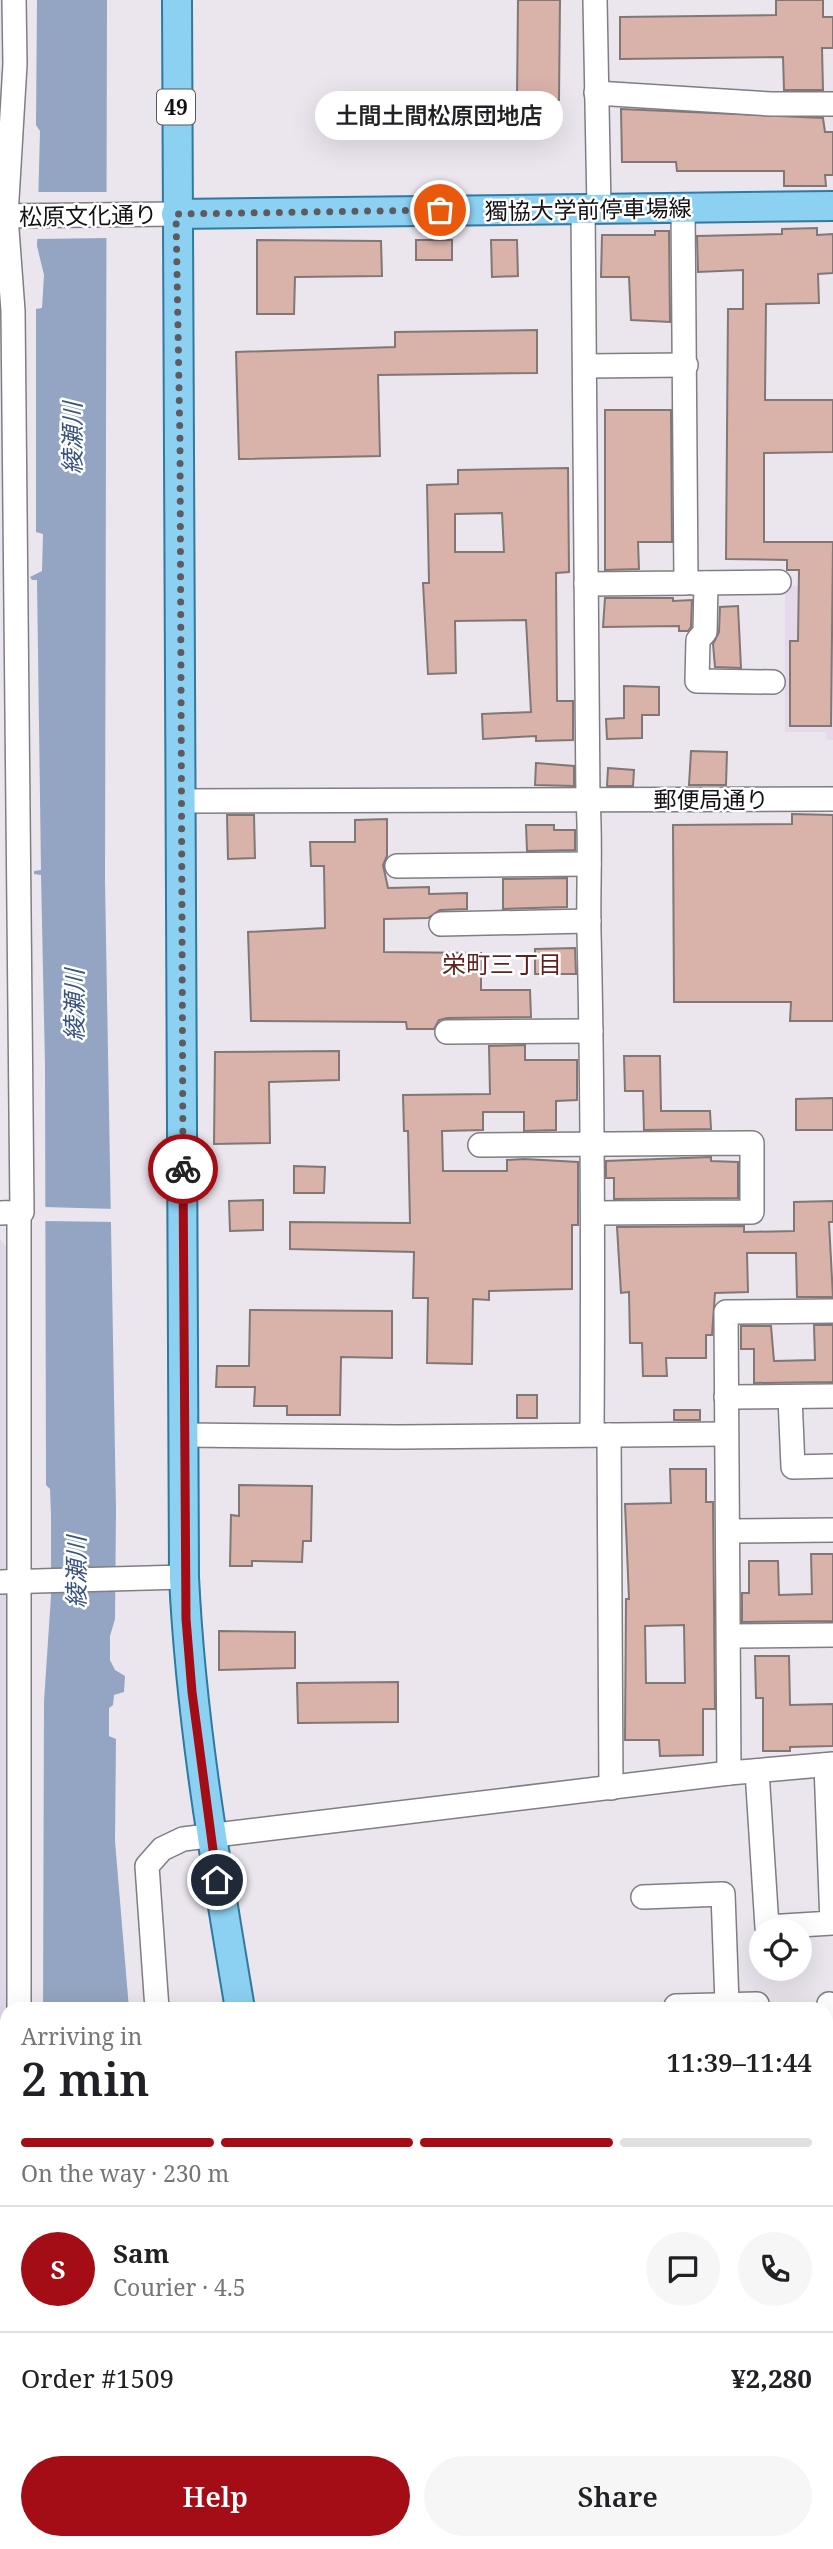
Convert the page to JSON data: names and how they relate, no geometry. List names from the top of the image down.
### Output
{
  "streets": {
    "main road": ["49", "獨協大学前停車場線"],
    "street": ["松原文化通り", "郵便局通り"]
  },
  "crossings": [
    ["49", "獨協大学前停車場線"],
    ["49", "松原文化通り"],
    ["49", "郵便局通り"],
    ["獨協大学前停車場線", "松原文化通り"]
  ],
  "districts": ["栄町三丁目"],
  "water": ["綾瀬川"],
  "places": ["土間土間松原団地店"],
  "page": {
    "bubble": "土間土間松原団地店",
    "heading": ["2 min", "Arriving in", "11:39–11:44"],
    "panel": [
      "Sam",
      "Courier · 4.5",
      "Order #1509",
      "¥2,280"
    ],
    "bar": "On the way · 230 m",
    "round": "S",
    "buttons": ["Help", "Share"]
  }
}
